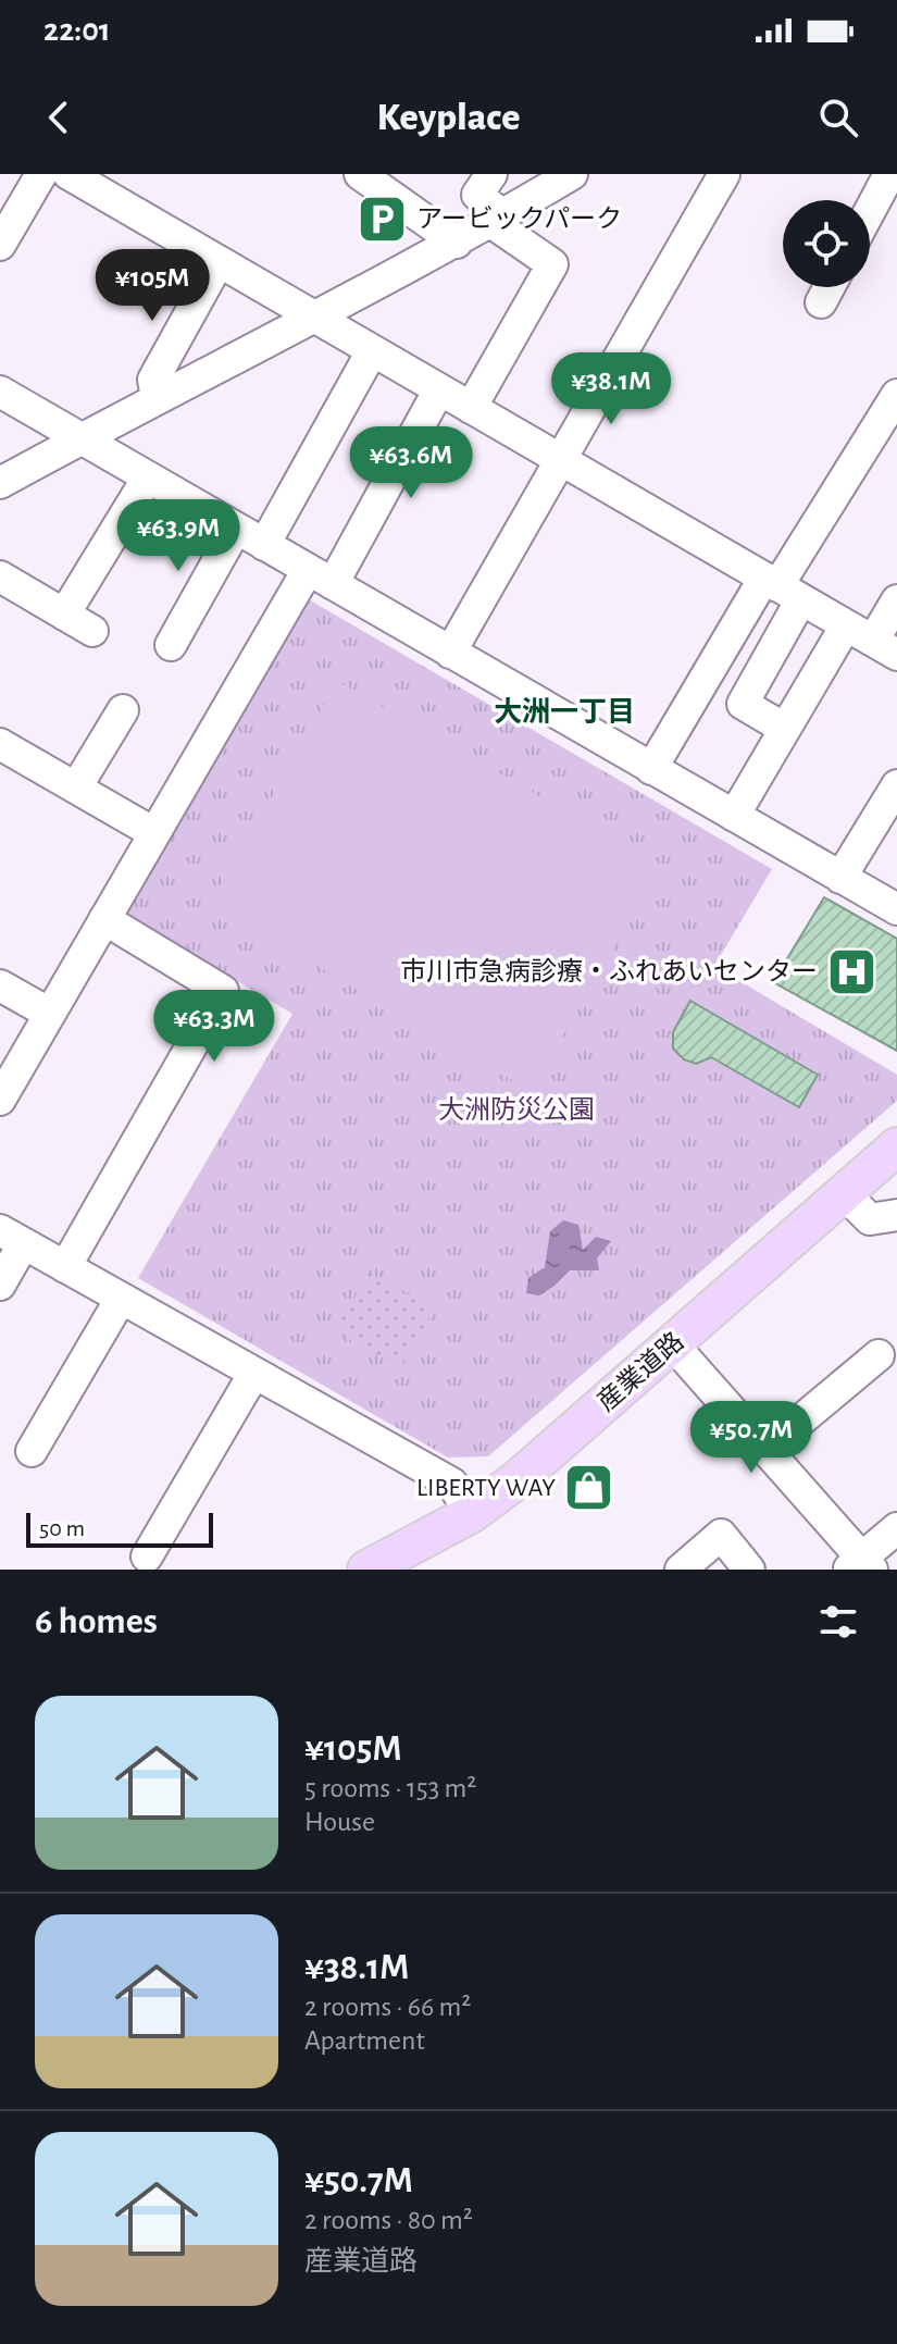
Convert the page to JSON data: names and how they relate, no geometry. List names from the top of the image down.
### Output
{
  "streets": {
    "main road": ["産業道路"]
  },
  "districts": ["大洲一丁目"],
  "parks": ["大洲防災公園"],
  "places": {
    "parking": ["アービックパーク"],
    "hospital": ["市川市急病診療・ふれあいセンター"],
    "shop": ["LIBERTY WAY"]
  },
  "scale_bar": "50 m",
  "page": {
    "status": "22:01",
    "header": "Keyplace",
    "price": [
      "¥105M",
      "¥38.1M",
      "¥63.6M",
      "¥63.9M",
      "¥63.3M",
      "¥50.7M"
    ],
    "scale": "50 m",
    "heading": "6 homes",
    "list": [
      {
        "name": "¥105M",
        "note": "5 rooms · 153 m² · House"
      },
      {
        "name": "¥38.1M",
        "note": "2 rooms · 66 m² · Apartment"
      },
      {
        "name": "¥50.7M",
        "note": "2 rooms · 80 m² · 産業道路"
      }
    ]
  }
}
